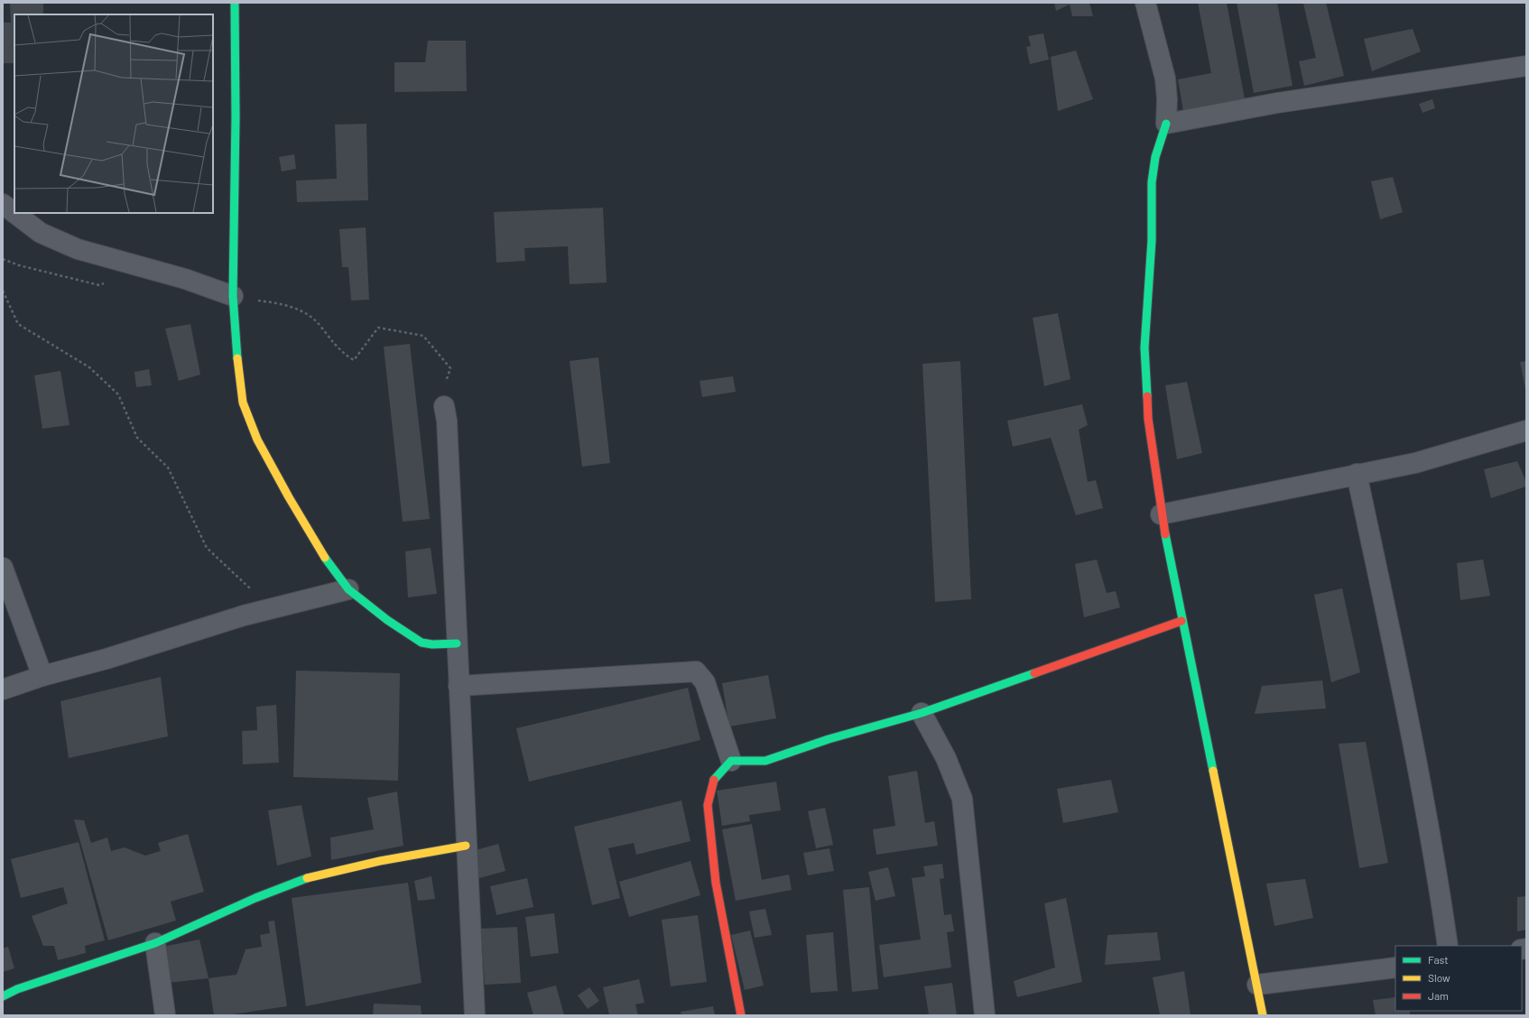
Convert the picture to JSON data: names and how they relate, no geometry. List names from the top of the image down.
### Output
{
  "legend": ["Fast", "Slow", "Jam"]
}
